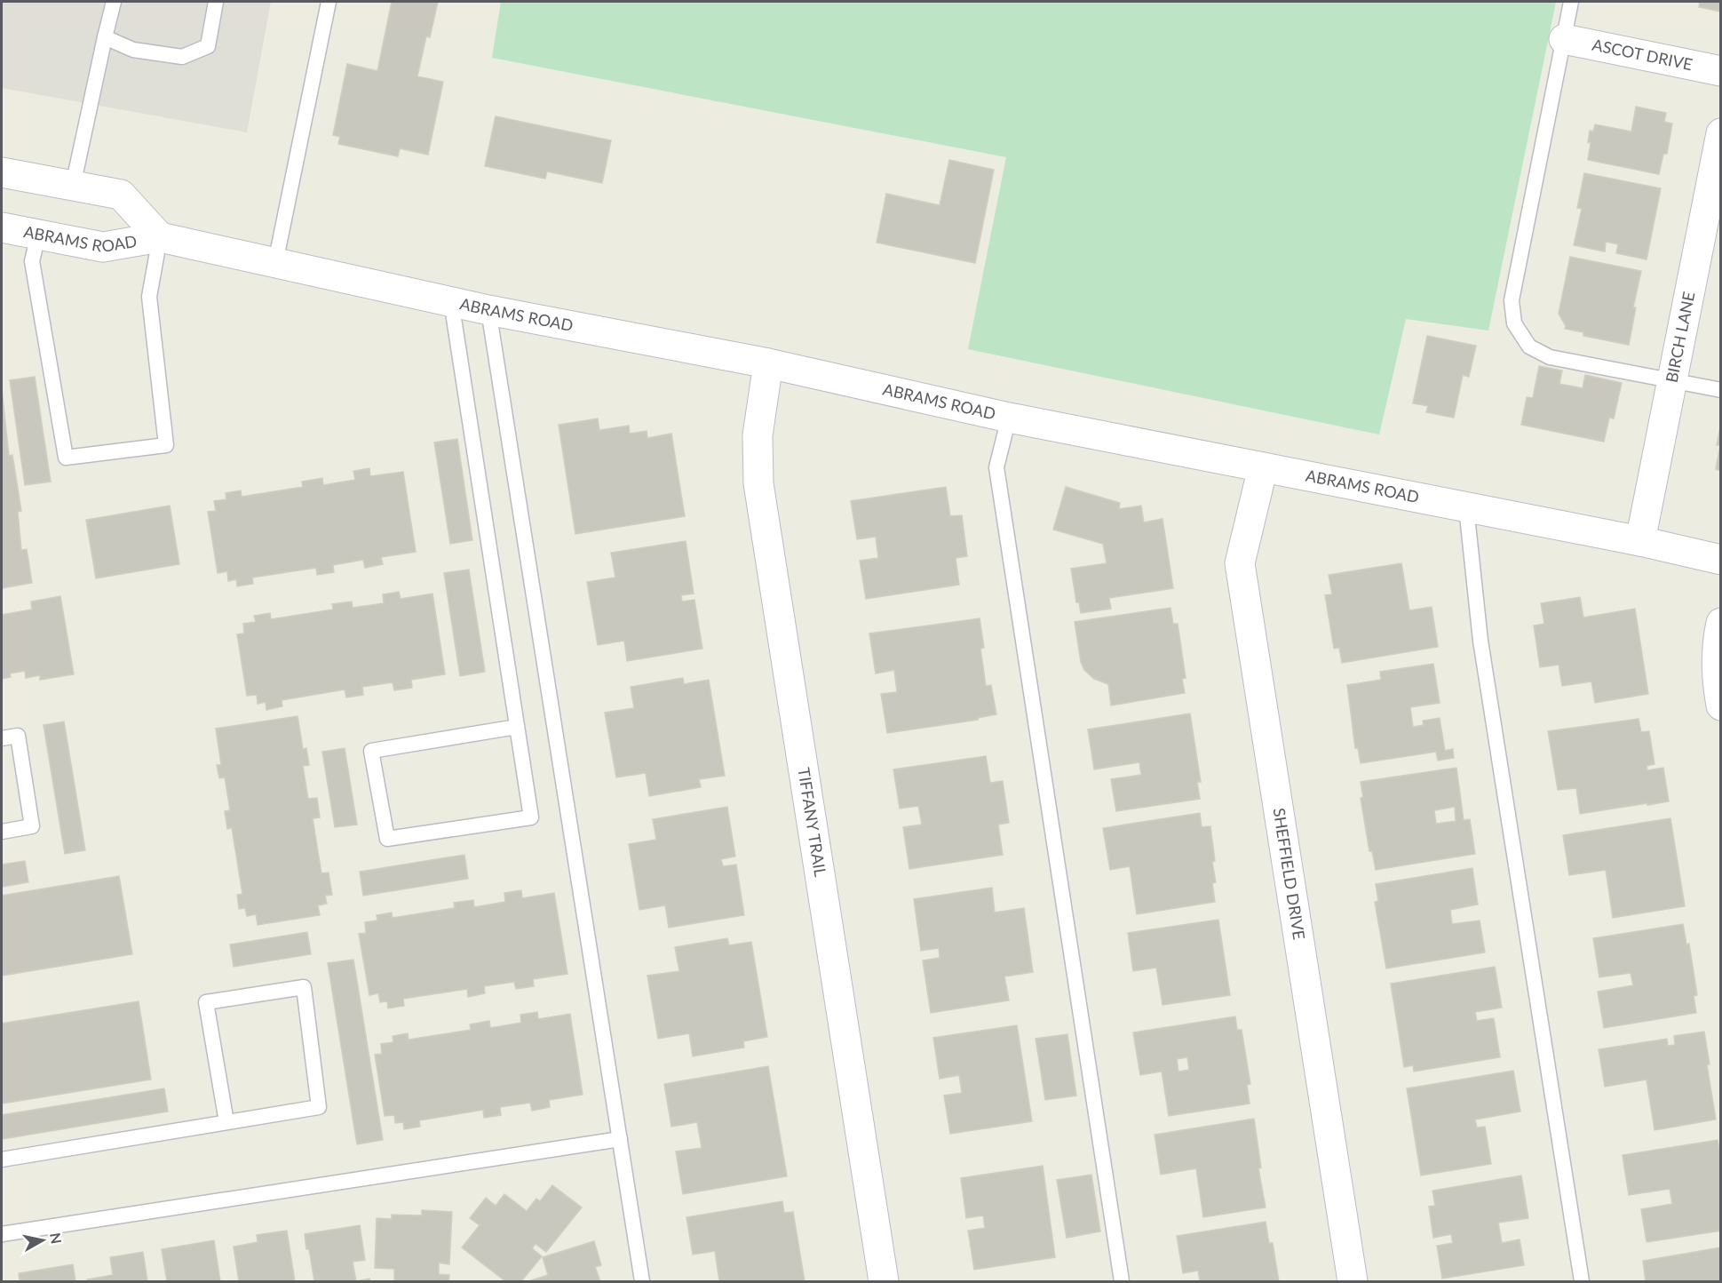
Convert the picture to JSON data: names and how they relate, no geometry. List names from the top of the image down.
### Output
{
  "streets": {
    "street": [
      "ASCOT DRIVE",
      "ABRAMS ROAD",
      "BIRCH LANE",
      "TIFFANY TRAIL",
      "SHEFFIELD DRIVE"
    ]
  },
  "crossings": [
    ["ABRAMS ROAD", "BIRCH LANE"],
    ["ABRAMS ROAD", "TIFFANY TRAIL"],
    ["ABRAMS ROAD", "SHEFFIELD DRIVE"]
  ],
  "north": "right"
}
